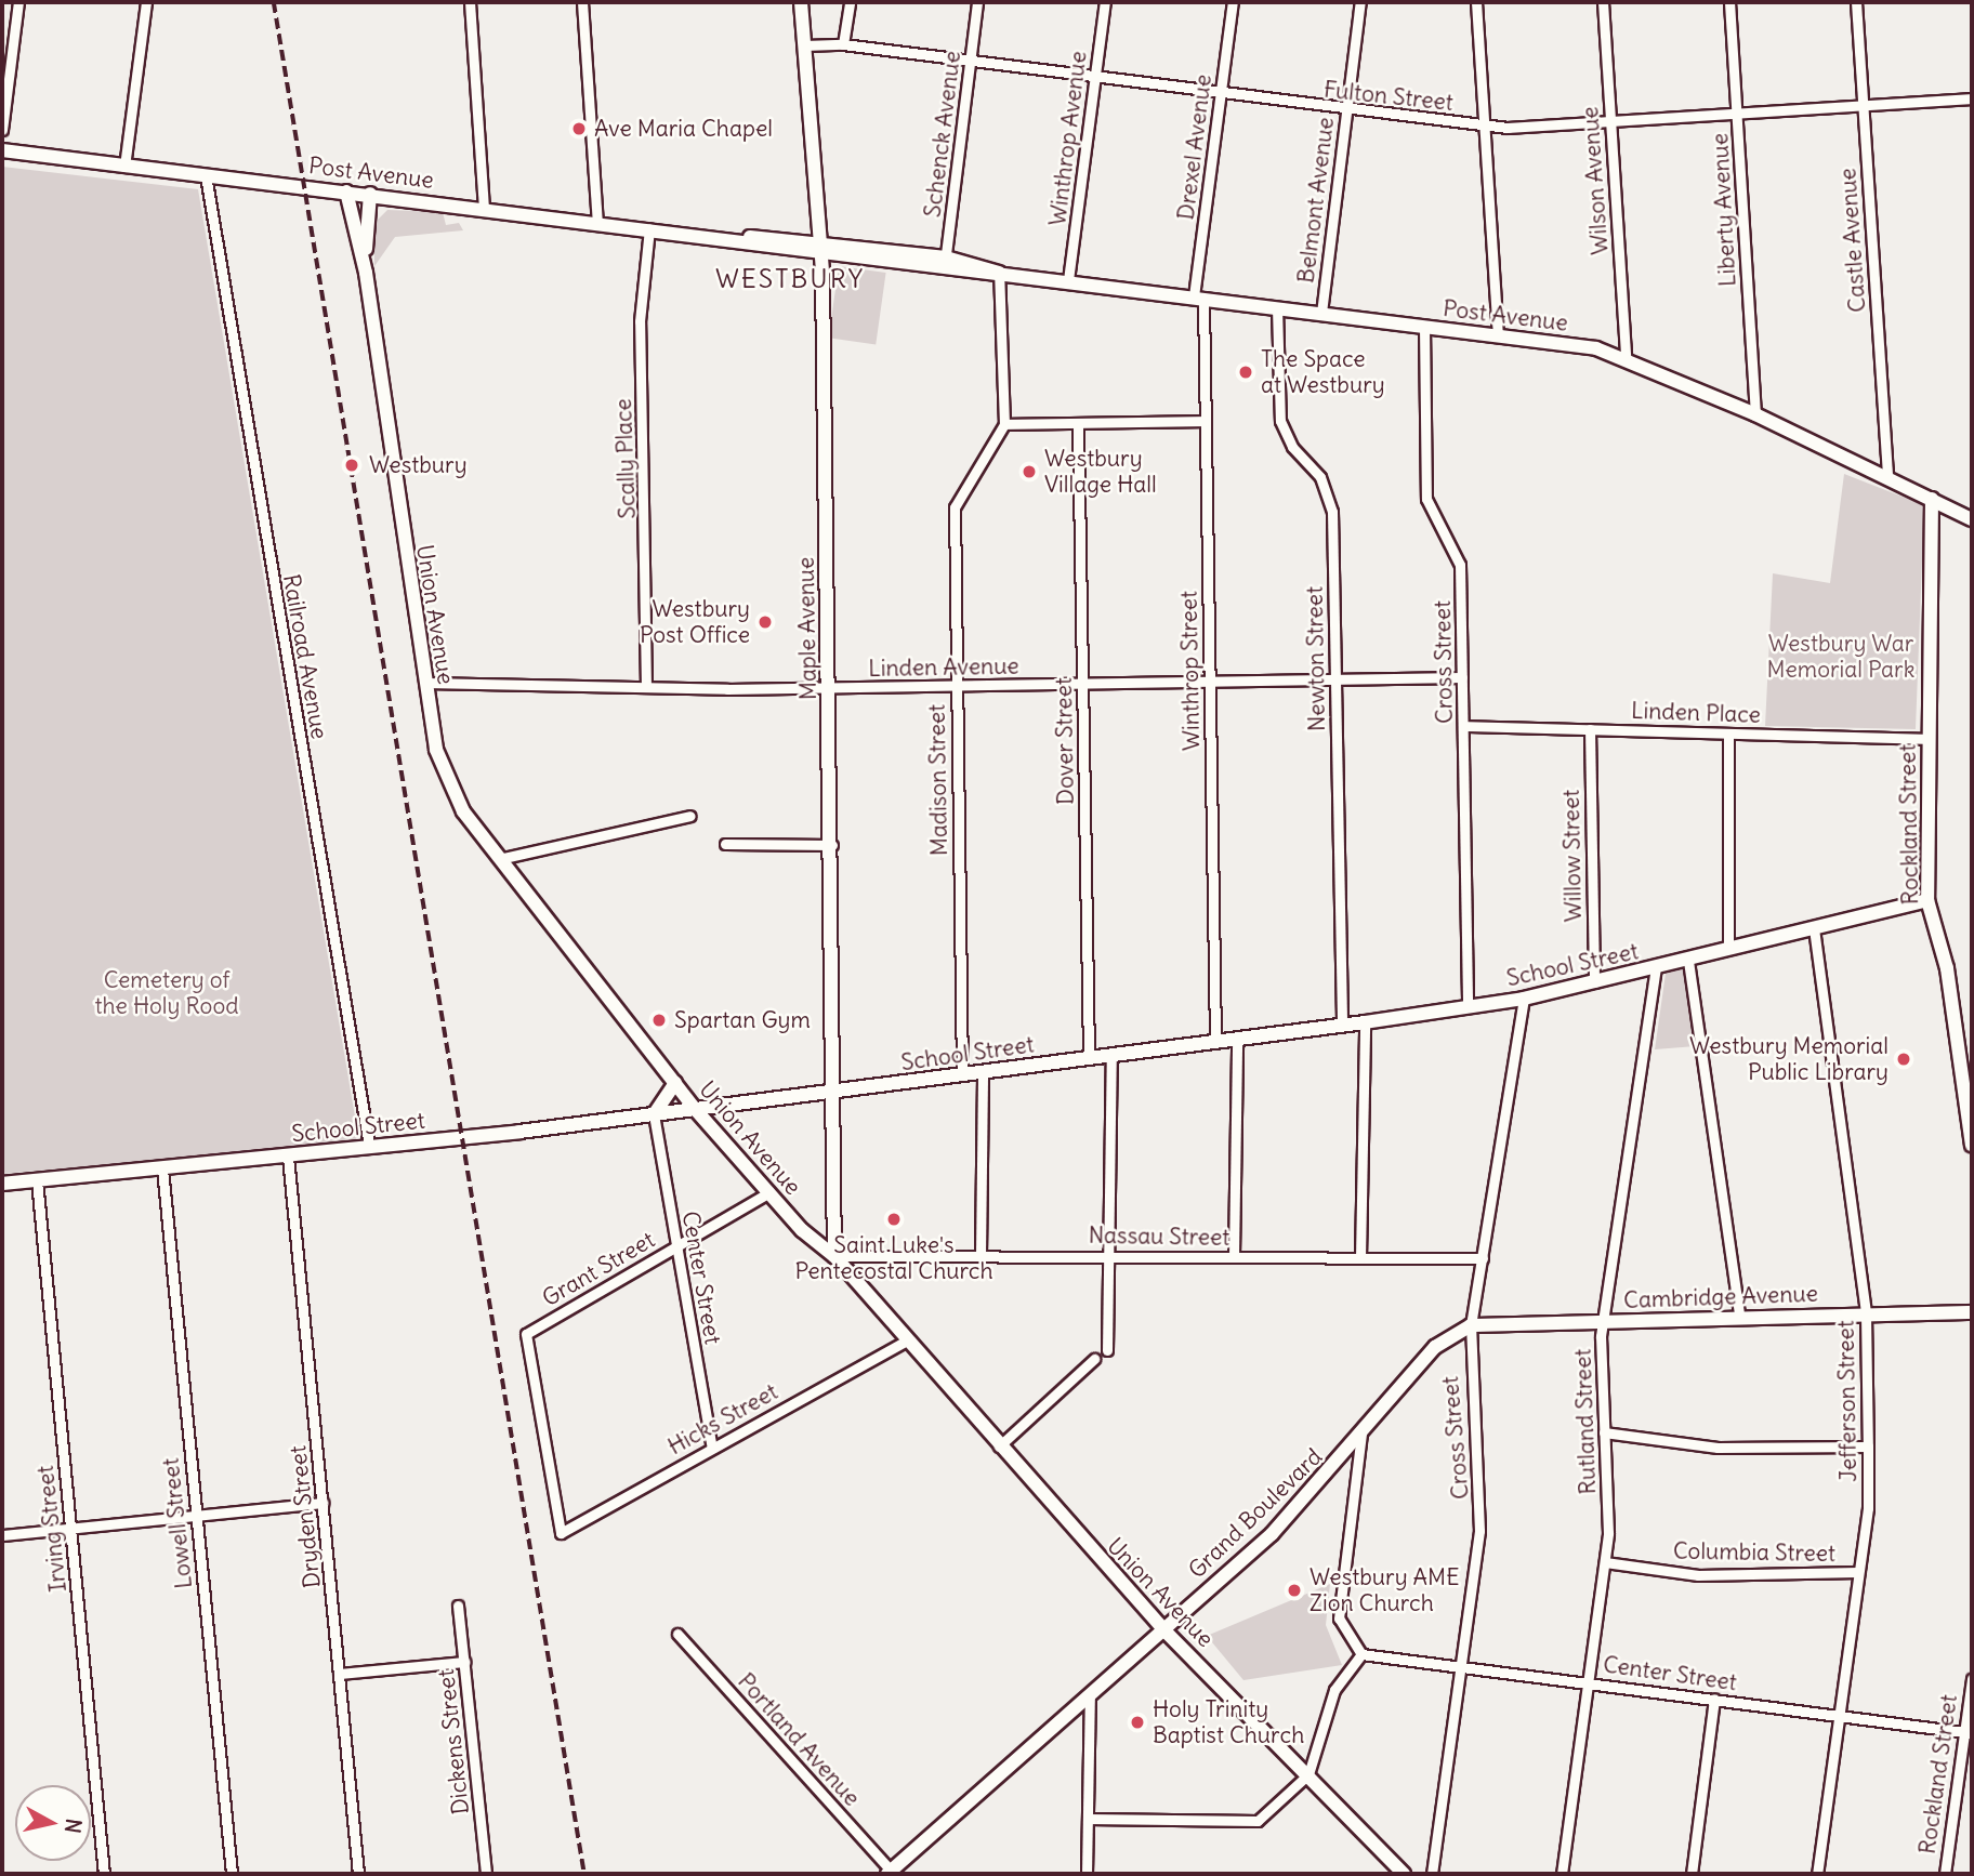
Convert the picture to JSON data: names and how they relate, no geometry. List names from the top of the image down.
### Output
{
  "streets": {
    "main road": [
      "Post Avenue",
      "Union Avenue",
      "Maple Avenue",
      "Rockland Street",
      "School Street",
      "Cambridge Avenue",
      "Grand Boulevard"
    ],
    "street": [
      "Fulton Street",
      "Schenck Avenue",
      "Winthrop Avenue",
      "Drexel Avenue",
      "Wilson Avenue",
      "Belmont Avenue",
      "Liberty Avenue",
      "Castle Avenue",
      "Scally Place",
      "Railroad Avenue",
      "Newton Street",
      "Cross Street",
      "Linden Avenue",
      "Winthrop Street",
      "Linden Place",
      "Dover Street",
      "Madison Street",
      "Willow Street",
      "Nassau Street",
      "Grant Street",
      "Center Street",
      "Jefferson Street",
      "Hicks Street",
      "Rutland Street",
      "Dryden Street",
      "Lowell Street",
      "Irving Street",
      "Columbia Street",
      "Portland Avenue",
      "Dickens Street"
    ]
  },
  "crossings": [
    ["Fulton Street", "Schenck Avenue"],
    ["Fulton Street", "Winthrop Avenue"],
    ["Fulton Street", "Drexel Avenue"],
    ["Fulton Street", "Wilson Avenue"],
    ["Fulton Street", "Belmont Avenue"],
    ["Fulton Street", "Liberty Avenue"],
    ["Fulton Street", "Castle Avenue"],
    ["Fulton Street", "Maple Avenue"],
    ["Schenck Avenue", "Post Avenue"],
    ["Winthrop Avenue", "Post Avenue"],
    ["Drexel Avenue", "Post Avenue"],
    ["Drexel Avenue", "Winthrop Street"],
    ["Post Avenue", "Wilson Avenue"],
    ["Post Avenue", "Belmont Avenue"],
    ["Post Avenue", "Liberty Avenue"],
    ["Post Avenue", "Castle Avenue"],
    ["Post Avenue", "Scally Place"],
    ["Post Avenue", "Union Avenue"],
    ["Post Avenue", "Maple Avenue"],
    ["Post Avenue", "Railroad Avenue"],
    ["Post Avenue", "Newton Street"],
    ["Post Avenue", "Cross Street"],
    ["Post Avenue", "Winthrop Street"],
    ["Post Avenue", "Rockland Street"],
    ["Scally Place", "Linden Avenue"],
    ["Union Avenue", "Maple Avenue"],
    ["Union Avenue", "Linden Avenue"],
    ["Union Avenue", "School Street"],
    ["Union Avenue", "Nassau Street"],
    ["Union Avenue", "Grant Street"],
    ["Union Avenue", "Hicks Street"],
    ["Union Avenue", "Grand Boulevard"],
    ["Maple Avenue", "Linden Avenue"],
    ["Maple Avenue", "School Street"],
    ["Maple Avenue", "Nassau Street"],
    ["Railroad Avenue", "School Street"],
    ["Newton Street", "Linden Avenue"],
    ["Newton Street", "School Street"],
    ["Cross Street", "Linden Avenue"],
    ["Cross Street", "Linden Place"],
    ["Cross Street", "School Street"],
    ["Cross Street", "Nassau Street"],
    ["Cross Street", "Center Street"],
    ["Cross Street", "Cambridge Avenue"],
    ["Cross Street", "Grand Boulevard"],
    ["Linden Avenue", "Winthrop Street"],
    ["Linden Avenue", "Dover Street"],
    ["Linden Avenue", "Madison Street"],
    ["Winthrop Street", "School Street"],
    ["Linden Place", "Rockland Street"],
    ["Linden Place", "Willow Street"],
    ["Dover Street", "School Street"],
    ["Madison Street", "School Street"],
    ["Rockland Street", "School Street"],
    ["Rockland Street", "Center Street"],
    ["Willow Street", "School Street"],
    ["School Street", "Center Street"],
    ["School Street", "Jefferson Street"],
    ["School Street", "Rutland Street"],
    ["School Street", "Dryden Street"],
    ["School Street", "Lowell Street"],
    ["School Street", "Irving Street"],
    ["Grant Street", "Center Street"],
    ["Grant Street", "Hicks Street"],
    ["Center Street", "Jefferson Street"],
    ["Center Street", "Hicks Street"],
    ["Center Street", "Rutland Street"],
    ["Cambridge Avenue", "Jefferson Street"],
    ["Cambridge Avenue", "Rutland Street"],
    ["Cambridge Avenue", "Grand Boulevard"],
    ["Jefferson Street", "Columbia Street"],
    ["Rutland Street", "Columbia Street"],
    ["Grand Boulevard", "Portland Avenue"]
  ],
  "districts": ["WESTBURY"],
  "parks": ["Westbury War Memorial Park", "Cemetery of the Holy Rood"],
  "places": [
    "Ave Maria Chapel",
    "The Space at Westbury",
    "Westbury",
    "Westbury Village Hall",
    "Westbury Post Office",
    "Spartan Gym",
    "Westbury Memorial Public Library",
    "Saint Luke's Pentecostal Church",
    "Westbury AME Zion Church",
    "Holy Trinity Baptist Church"
  ],
  "north": "right"
}
